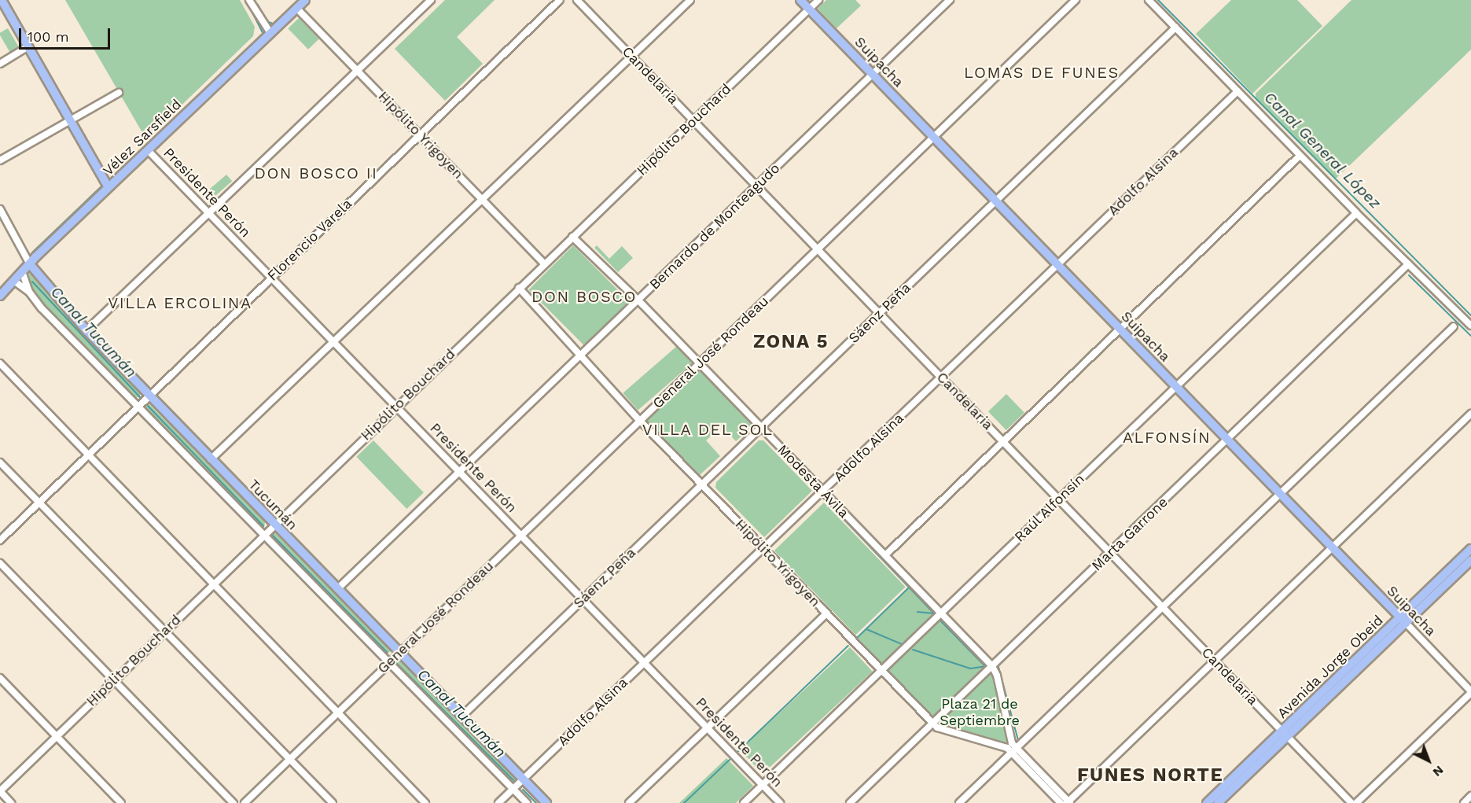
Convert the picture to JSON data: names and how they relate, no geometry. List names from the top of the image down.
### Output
{
  "streets": {
    "main road": [
      "Suipacha",
      "Vélez Sarsfield",
      "Tucumán",
      "Avenida Jorge Obeid"
    ],
    "street": [
      "Candelaria",
      "Hipólito Bouchard",
      "Hipólito Yrigoyen",
      "Adolfo Alsina",
      "Presidente Perón",
      "Bernardo de Monteagudo",
      "Florencio Varela",
      "Sáenz Peña",
      "General José Rondeau",
      "Modesta Ávila",
      "Raúl Alfonsín",
      "Marta Garrone"
    ]
  },
  "crossings": [
    ["Suipacha", "Hipólito Bouchard"],
    ["Suipacha", "Adolfo Alsina"],
    ["Suipacha", "Bernardo de Monteagudo"],
    ["Suipacha", "Sáenz Peña"],
    ["Suipacha", "General José Rondeau"],
    ["Suipacha", "Raúl Alfonsín"],
    ["Suipacha", "Marta Garrone"],
    ["Suipacha", "Avenida Jorge Obeid"],
    ["Candelaria", "Hipólito Bouchard"],
    ["Candelaria", "Adolfo Alsina"],
    ["Candelaria", "Bernardo de Monteagudo"],
    ["Candelaria", "Sáenz Peña"],
    ["Candelaria", "General José Rondeau"],
    ["Candelaria", "Raúl Alfonsín"],
    ["Candelaria", "Marta Garrone"],
    ["Candelaria", "Avenida Jorge Obeid"],
    ["Hipólito Bouchard", "Hipólito Yrigoyen"],
    ["Hipólito Bouchard", "Presidente Perón"],
    ["Hipólito Bouchard", "Modesta Ávila"],
    ["Hipólito Bouchard", "Tucumán"],
    ["Hipólito Yrigoyen", "Vélez Sarsfield"],
    ["Hipólito Yrigoyen", "Adolfo Alsina"],
    ["Hipólito Yrigoyen", "Bernardo de Monteagudo"],
    ["Hipólito Yrigoyen", "Florencio Varela"],
    ["Hipólito Yrigoyen", "Sáenz Peña"],
    ["Hipólito Yrigoyen", "General José Rondeau"],
    ["Hipólito Yrigoyen", "Modesta Ávila"],
    ["Hipólito Yrigoyen", "Raúl Alfonsín"],
    ["Hipólito Yrigoyen", "Marta Garrone"],
    ["Vélez Sarsfield", "Presidente Perón"],
    ["Vélez Sarsfield", "Tucumán"],
    ["Adolfo Alsina", "Presidente Perón"],
    ["Adolfo Alsina", "Modesta Ávila"],
    ["Adolfo Alsina", "Tucumán"],
    ["Presidente Perón", "Bernardo de Monteagudo"],
    ["Presidente Perón", "Florencio Varela"],
    ["Presidente Perón", "Sáenz Peña"],
    ["Presidente Perón", "General José Rondeau"],
    ["Presidente Perón", "Raúl Alfonsín"],
    ["Bernardo de Monteagudo", "Modesta Ávila"],
    ["Bernardo de Monteagudo", "Tucumán"],
    ["Florencio Varela", "Tucumán"],
    ["Sáenz Peña", "Modesta Ávila"],
    ["Sáenz Peña", "Tucumán"],
    ["General José Rondeau", "Modesta Ávila"],
    ["General José Rondeau", "Tucumán"],
    ["Modesta Ávila", "Raúl Alfonsín"],
    ["Modesta Ávila", "Marta Garrone"]
  ],
  "districts": [
    "LOMAS DE FUNES",
    "DON BOSCO II",
    "DON BOSCO",
    "VILLA ERCOLINA",
    "ZONA 5",
    "VILLA DEL SOL",
    "ALFONSÍN",
    "FUNES NORTE"
  ],
  "water": ["Canal General López", "Canal Tucumán"],
  "parks": ["Plaza 21 de Septiembre"],
  "scale_bar": "100 m",
  "north": "bottom right"
}
